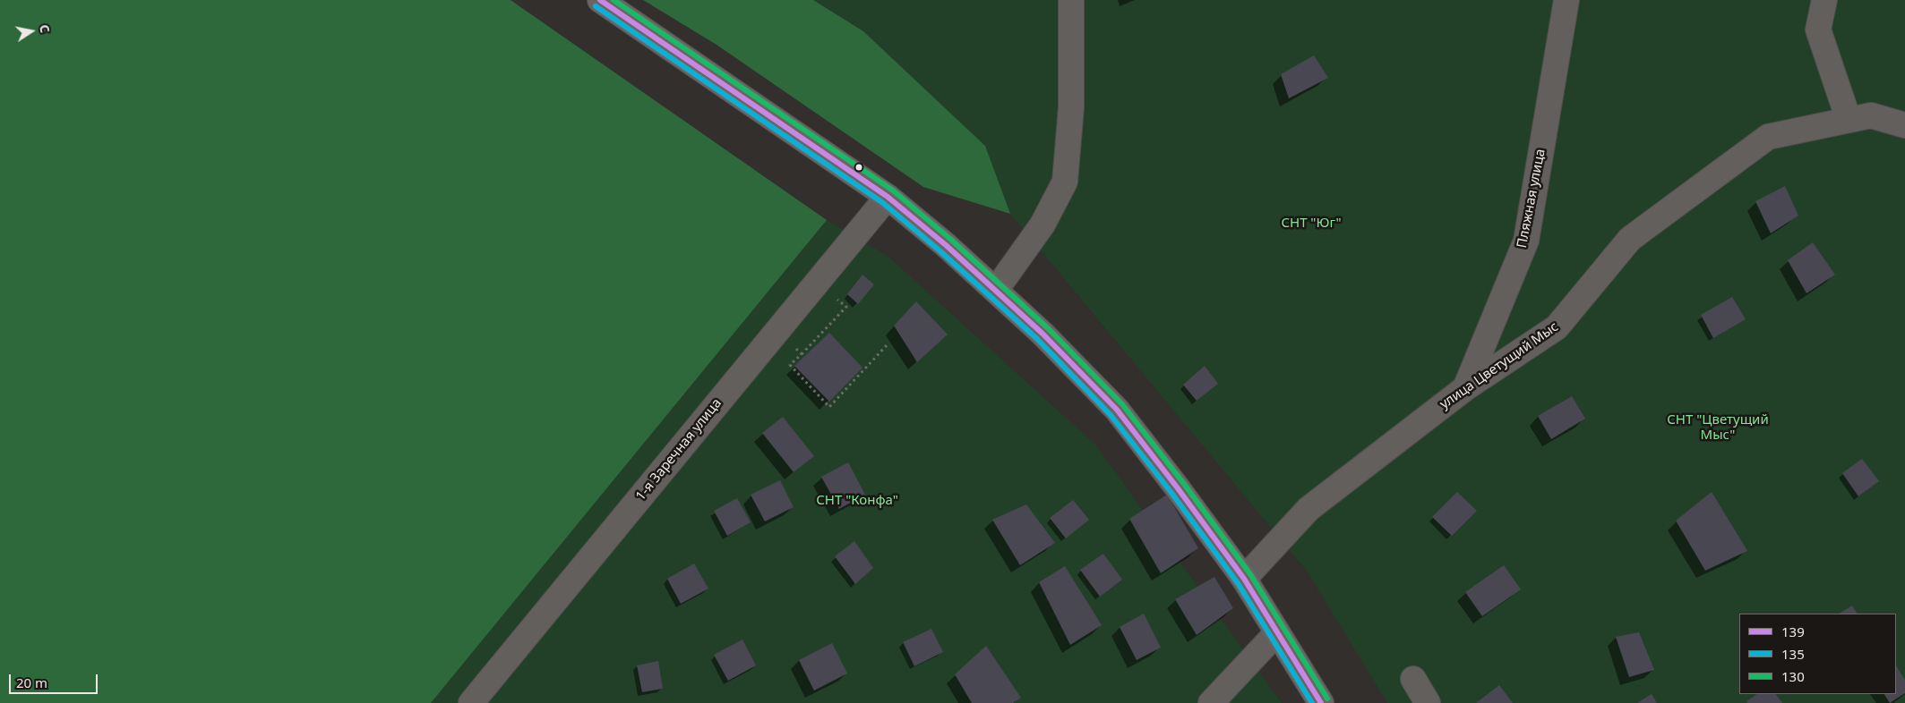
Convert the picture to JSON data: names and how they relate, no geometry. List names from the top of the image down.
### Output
{
  "streets": {
    "street": ["Пляжная улица", "улица Цветущий Мыс", "1-я Заречная улица"]
  },
  "crossings": [
    ["Пляжная улица", "улица Цветущий Мыс"]
  ],
  "parks": ["СНТ \"Юг\"", "СНТ \"Цветущий Мыс\"", "СНТ \"Конфа\""],
  "lines": ["transit line 139", "transit line 130", "transit line 135"],
  "legend": ["139", "135", "130"],
  "scale_bar": "20 m",
  "north": "right"
}
